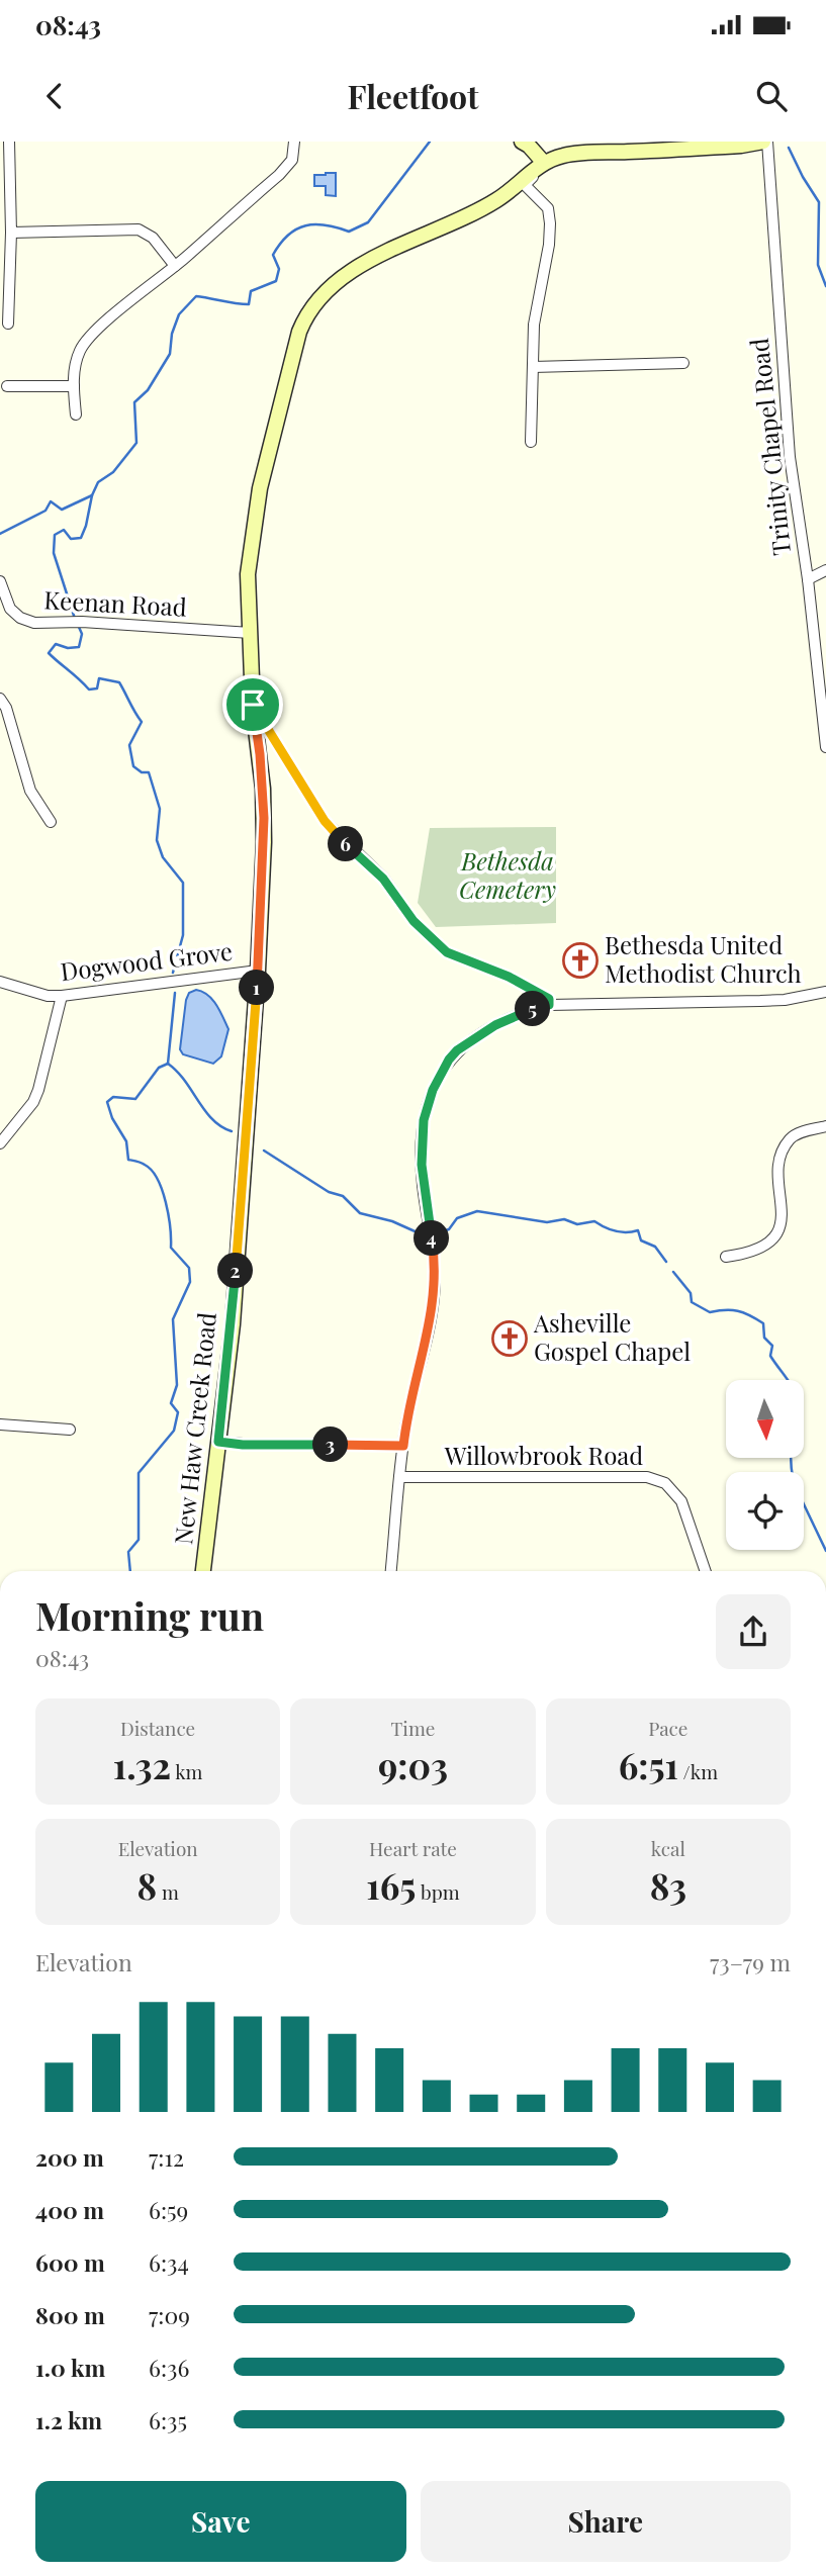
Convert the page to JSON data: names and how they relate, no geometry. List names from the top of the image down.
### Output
{
  "streets": {
    "street": [
      "Trinity Chapel Road",
      "Keenan Road",
      "Dogwood Grove",
      "New Haw Creek Road",
      "Willowbrook Road"
    ]
  },
  "crossings": [
    ["Trinity Chapel Road", "New Haw Creek Road"],
    ["Keenan Road", "New Haw Creek Road"],
    ["Dogwood Grove", "New Haw Creek Road"]
  ],
  "parks": ["Bethesda Cemetery"],
  "places": {
    "church": ["Bethesda United Methodist Church", "Asheville Gospel Chapel"]
  },
  "north": "bottom",
  "page": {
    "status": "08:43",
    "header": "Fleetfoot",
    "pins": [
      "6",
      "1",
      "5",
      "4",
      "2",
      "3"
    ],
    "heading": ["Morning run", "08:43"],
    "stats": [
      ["Distance", "1.32 km"],
      ["Time", "9:03"],
      ["Pace", "6:51 /km"],
      ["Elevation", "8 m"],
      ["Heart rate", "165 bpm"],
      ["kcal", "83"]
    ],
    "chart": ["Elevation", "73–79 m"],
    "list": [
      {
        "name": "200 m",
        "note": "7:12"
      },
      {
        "name": "400 m",
        "note": "6:59"
      },
      {
        "name": "600 m",
        "note": "6:34"
      },
      {
        "name": "800 m",
        "note": "7:09"
      },
      {
        "name": "1.0 km",
        "note": "6:36"
      },
      {
        "name": "1.2 km",
        "note": "6:35"
      }
    ],
    "buttons": ["Save", "Share"]
  }
}
